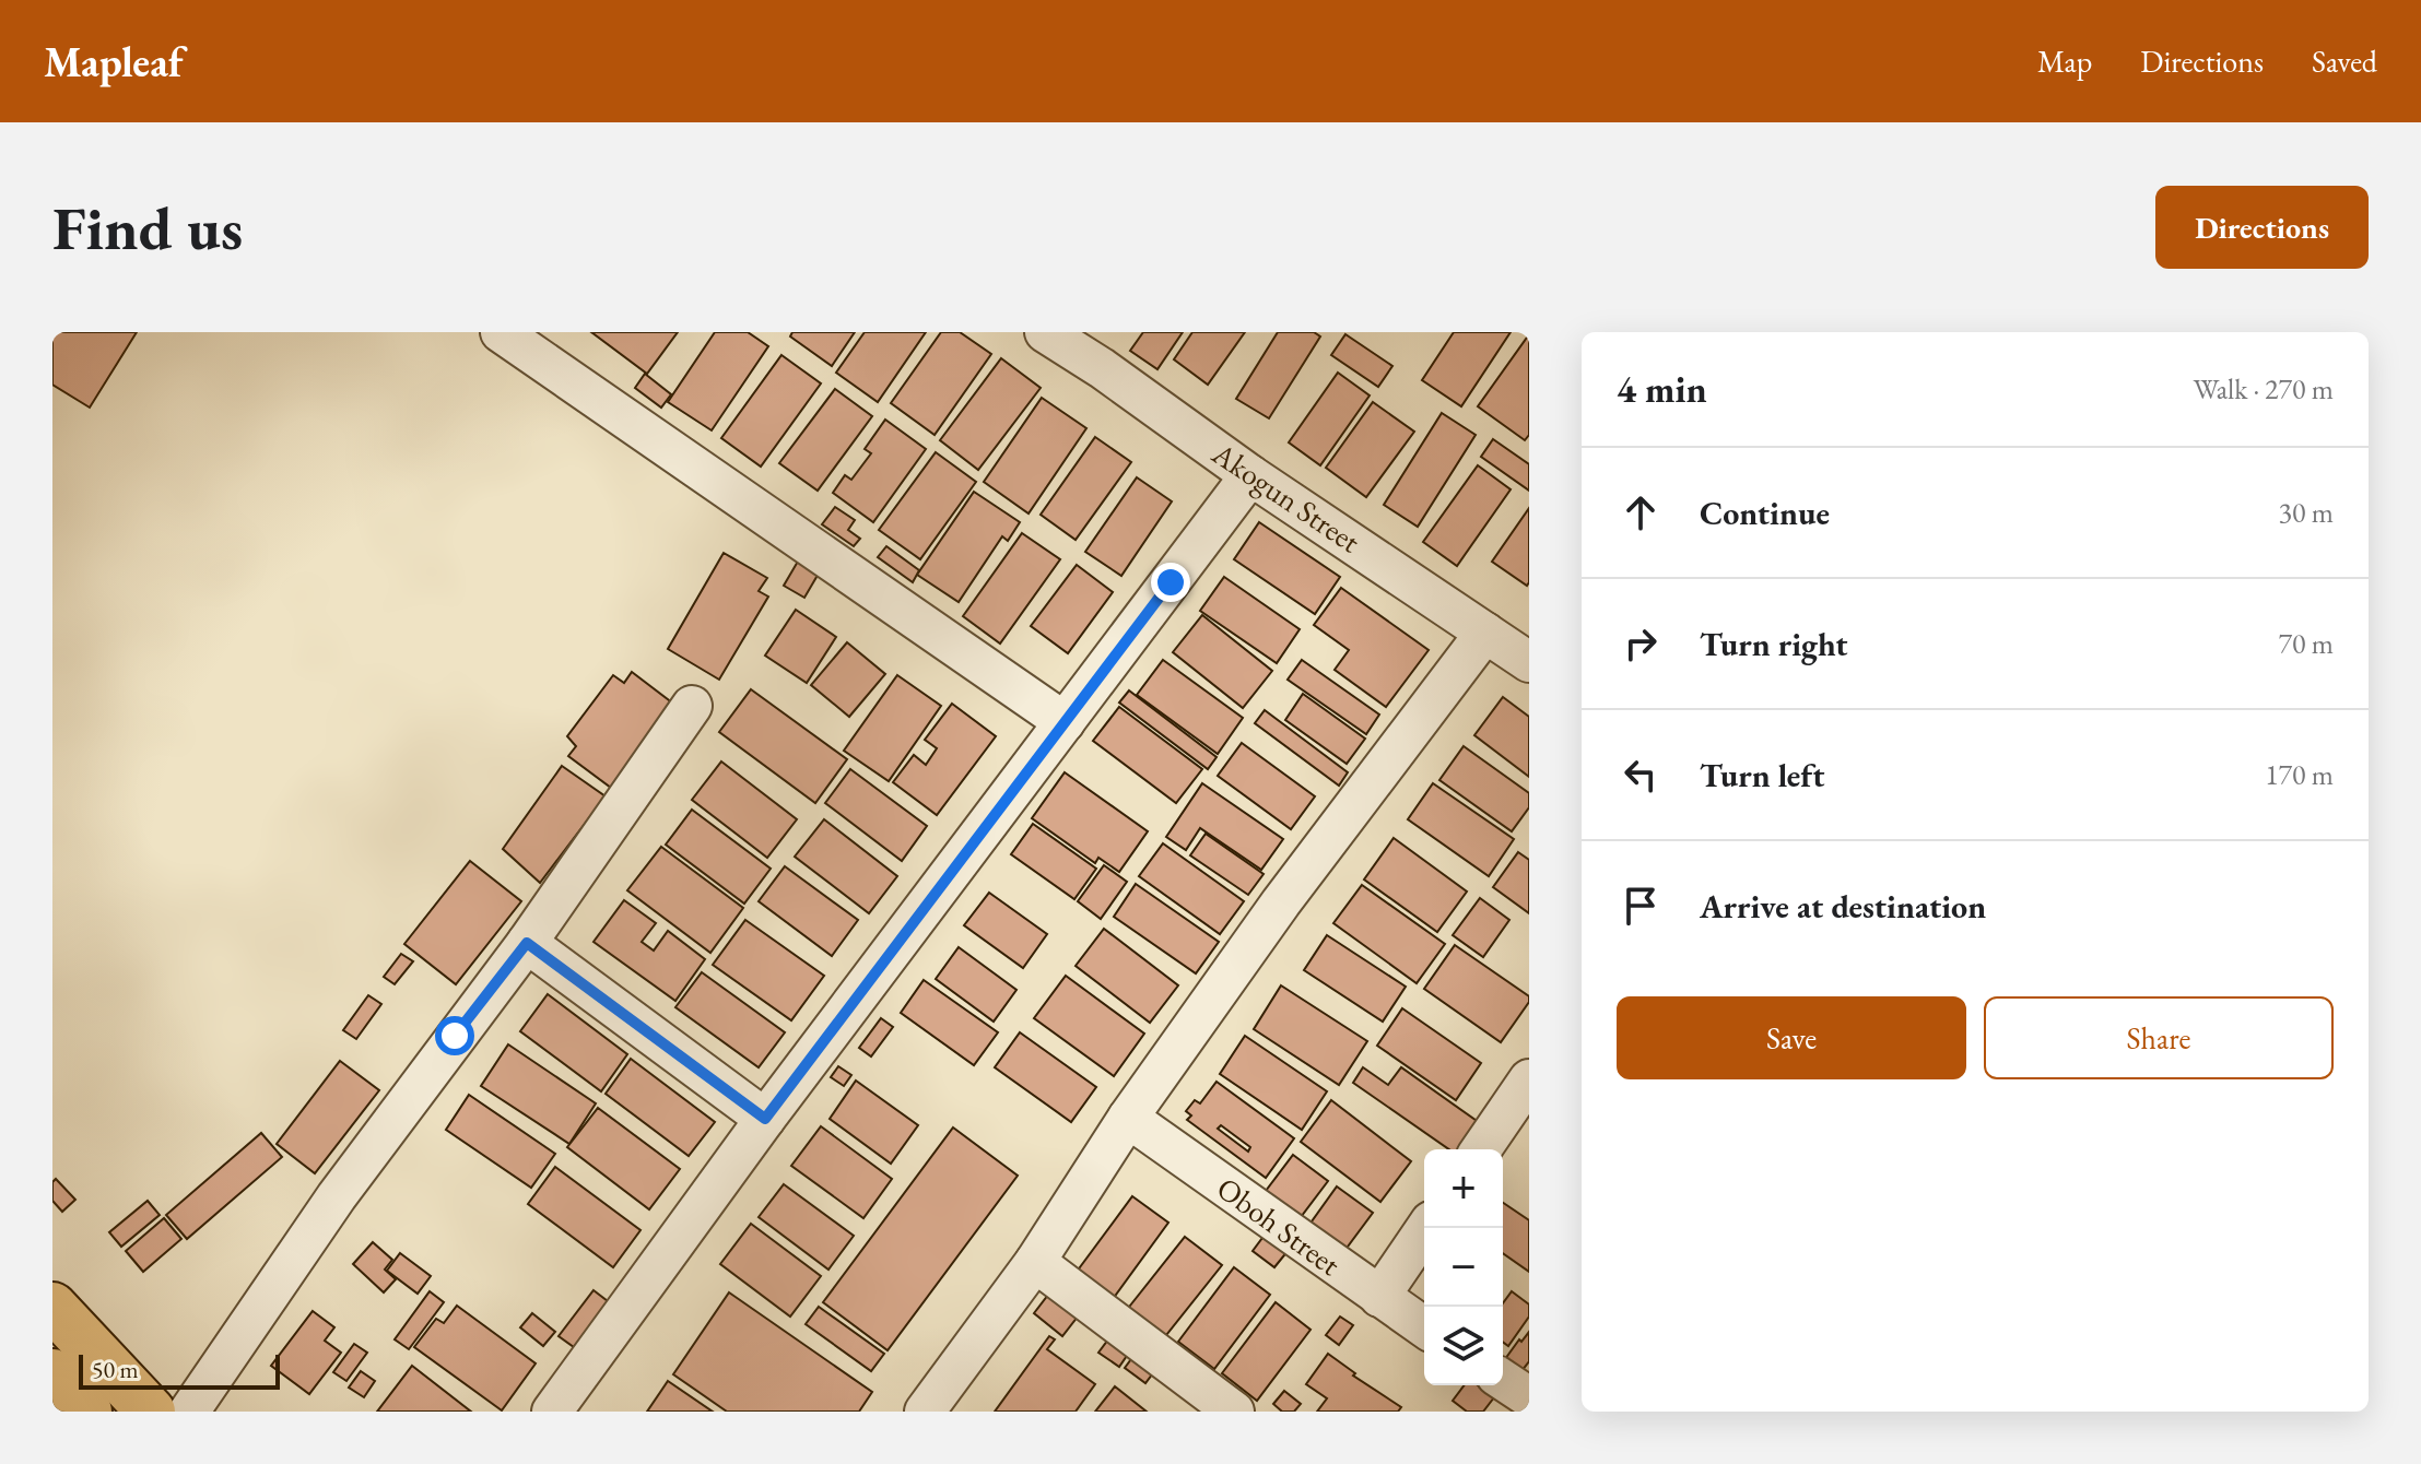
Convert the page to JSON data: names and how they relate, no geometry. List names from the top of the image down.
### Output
{
  "streets": {
    "street": ["Akogun Street", "Oboh Street"]
  },
  "scale_bar": "50 m",
  "page": {
    "header": "Mapleaf",
    "nav": ["Map", "Directions", "Saved"],
    "buttons": [
      "Directions",
      ["Save", "Share"]
    ],
    "title": "Find us",
    "heading": ["4 min", "Walk · 270 m"],
    "list": [
      ["Continue", "30 m"],
      ["Turn right", "70 m"],
      ["Turn left", "170 m"],
      "Arrive at destination"
    ],
    "map_buttons": ["+", "−"],
    "scale": "50 m"
  }
}
